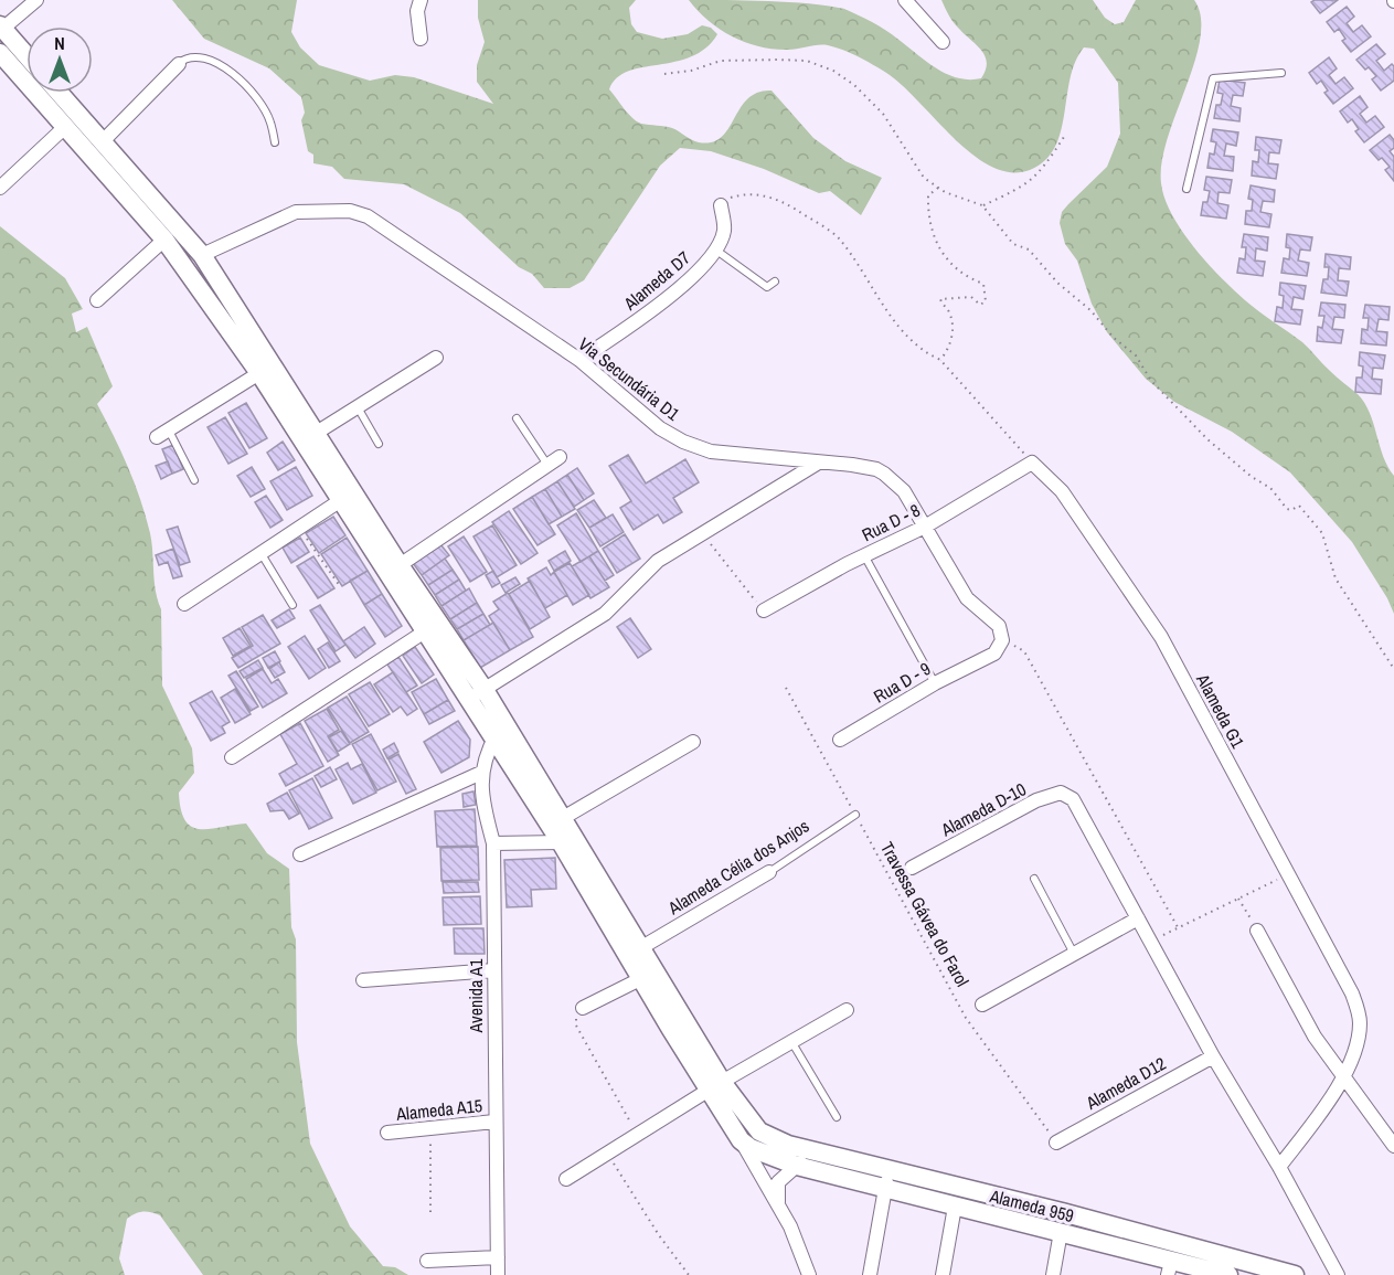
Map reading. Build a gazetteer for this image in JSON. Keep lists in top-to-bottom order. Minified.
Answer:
{"streets":{"street":["Alameda D7","Via Secundária D1","Rua D - 8","Rua D - 9","Alameda G1","Alameda D-10","Alameda Célia dos Anjos","Avenida A1","Alameda D12","Alameda A15","Alameda 959"],"path":["Travessa Gávea do Farol"]},"crossings":[["Alameda D7","Via Secundária D1"],["Via Secundária D1","Rua D - 8"],["Via Secundária D1","Rua D - 9"],["Rua D - 8","Alameda G1"],["Alameda Célia dos Anjos","Travessa Gávea do Farol"],["Travessa Gávea do Farol","Alameda D12"],["Avenida A1","Alameda A15"]],"north":"top"}
